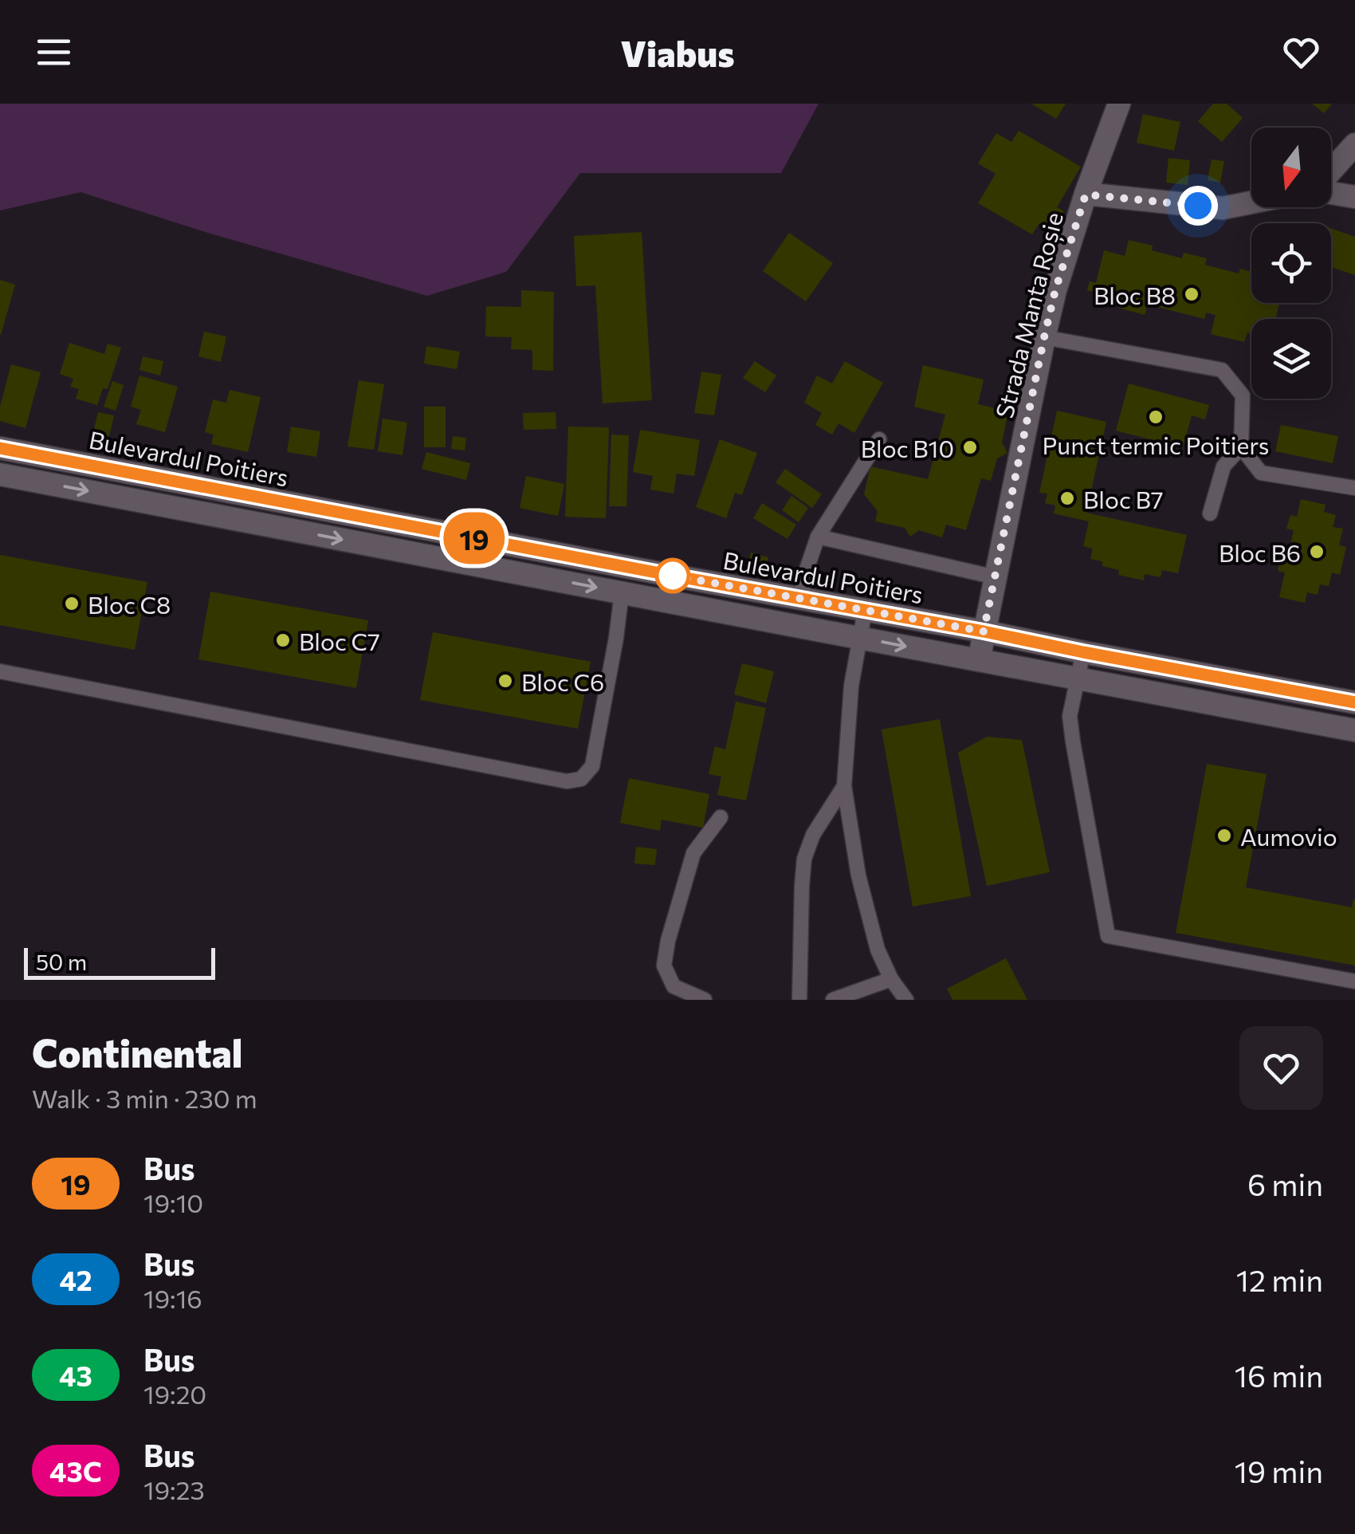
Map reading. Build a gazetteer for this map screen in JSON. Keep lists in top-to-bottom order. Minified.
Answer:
{"streets":{"main road":["Strada Manta Roșie","Bulevardul Poitiers"]},"crossings":[["Strada Manta Roșie","Bulevardul Poitiers"]],"places":["Bloc B8","Punct termic Poitiers","Bloc B10","Bloc B7","Bloc B6","Bloc C8","Bloc C7","Bloc C6","Aumovio"],"lines":["bus line 19"],"scale_bar":"50 m","north":"bottom","page":{"header":"Viabus","on_map":"19","scale":"50 m","heading":["Continental","Walk · 3 min · 230 m"],"list":[{"mark":"19","name":"Bus","note":"19:10","value":"6 min"},{"mark":"42","name":"Bus","note":"19:16","value":"12 min"},{"mark":"43","name":"Bus","note":"19:20","value":"16 min"},{"mark":"43C","name":"Bus","note":"19:23","value":"19 min"}]}}
